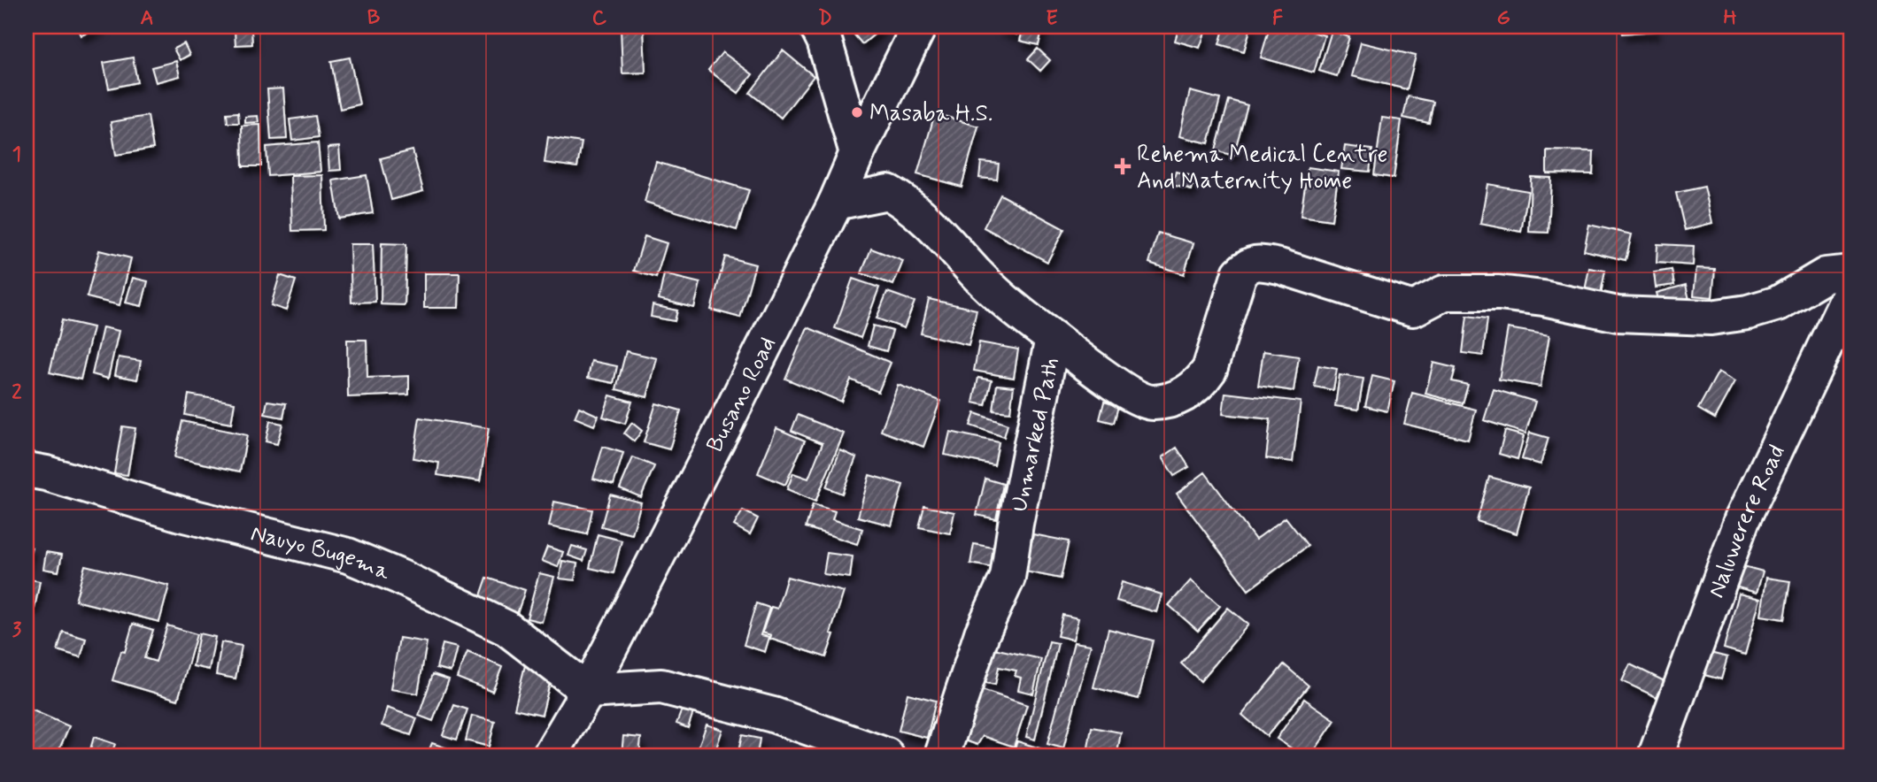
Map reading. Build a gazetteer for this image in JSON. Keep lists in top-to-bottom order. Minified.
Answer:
{"streets":{"street":["Busano Road","Unmarked Path","Naluwerere Road","Nauyo Bugema"]},"crossings":[["Busano Road","Unmarked Path"],["Busano Road","Nauyo Bugema"]],"places":{"other":["Masaba H.S."],"health":["Rehema Medical Centre And Maternity Home"]},"grid":{"columns":["A","B","C","D","E","F","G","H"],"rows":["1","2","3"]}}
